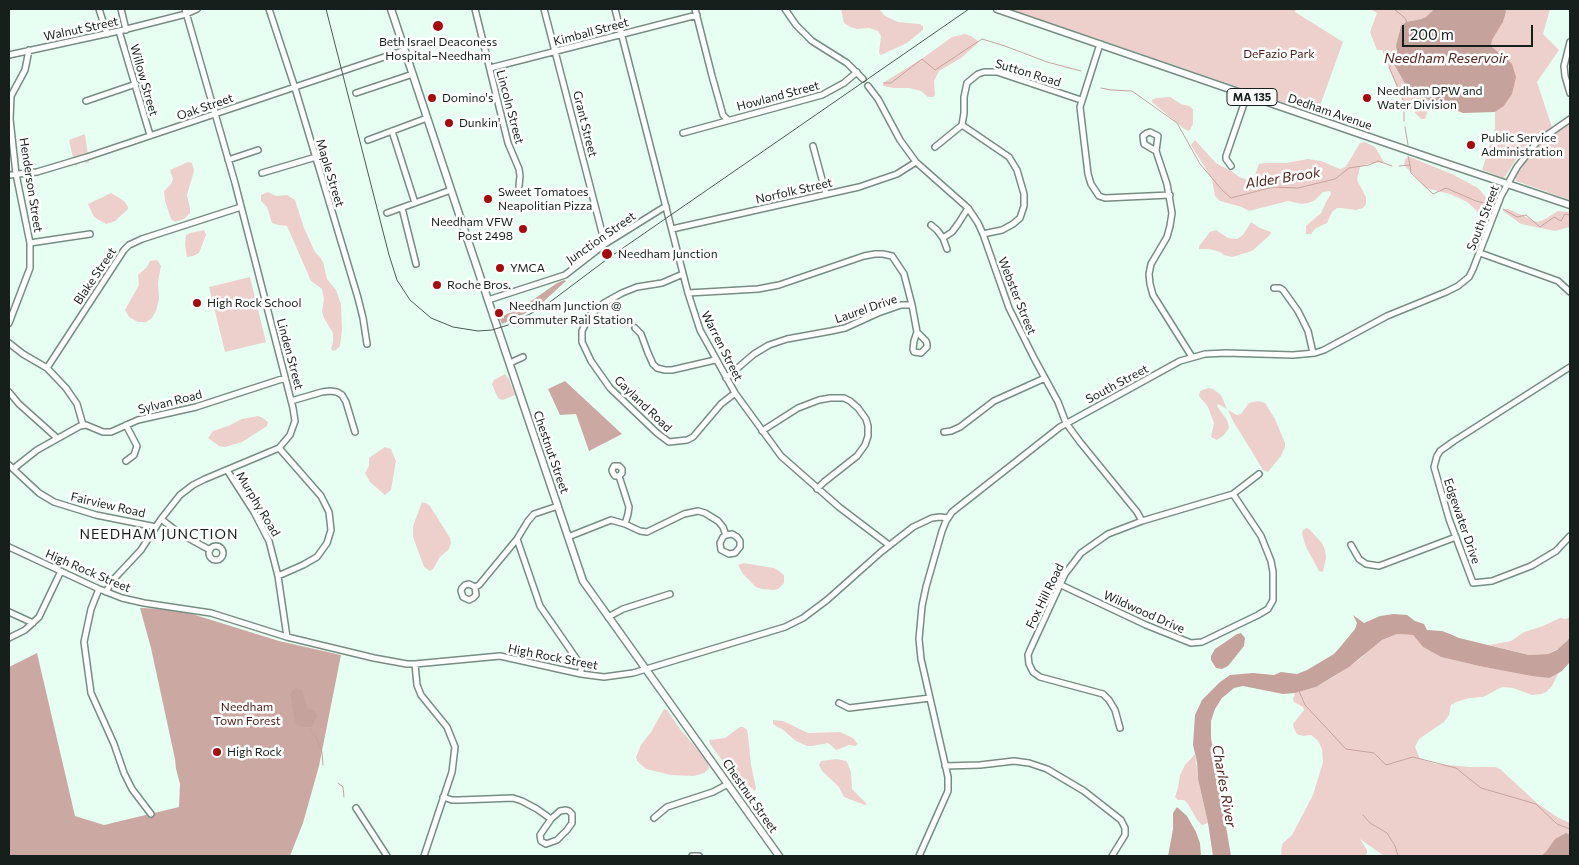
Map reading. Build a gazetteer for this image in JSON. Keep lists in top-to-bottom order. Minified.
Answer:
{"streets":{"main road":["MA 135","Dedham Avenue","Chestnut Street"],"street":["Walnut Street","Kimball Street","Sutton Road","Willow Street","Howland Street","Oak Street","Lincoln Street","Grant Street","Maple Street","Henderson Street","Norfolk Street","South Street","Junction Street","Blake Street","Webster Street","Laurel Drive","Warren Street","Linden Street","Sylvan Road","Gayland Road","Murphy Road","Fairview Road","Edgewater Drive","High Rock Street","Fox Hill Road","Wildwood Drive"]},"crossings":[["Walnut Street","Willow Street"],["Walnut Street","Henderson Street"],["Walnut Street","Linden Street"],["Kimball Street","Lincoln Street"],["Kimball Street","Grant Street"],["Kimball Street","Warren Street"],["Willow Street","Oak Street"],["Oak Street","Maple Street"],["Oak Street","Henderson Street"],["Oak Street","Linden Street"],["Oak Street","Chestnut Street"],["Dedham Avenue","South Street"],["Grant Street","Junction Street"],["Norfolk Street","Webster Street"],["Norfolk Street","Warren Street"],["South Street","Webster Street"],["South Street","High Rock Street"],["Junction Street","Warren Street"],["Junction Street","Chestnut Street"],["Blake Street","Linden Street"],["Webster Street","Fox Hill Road"],["Laurel Drive","Warren Street"],["Warren Street","Gayland Road"],["Warren Street","High Rock Street"],["Linden Street","Sylvan Road"],["Chestnut Street","High Rock Street"],["Murphy Road","High Rock Street"],["Fox Hill Road","Wildwood Drive"]],"districts":["NEEDHAM JUNCTION"],"water":["Needham Reservoir","Alder Brook","Charles River"],"parks":["DeFazio Park","Needham Town Forest"],"places":["Beth Israel Deaconess Hospital–Needham","Domino's","Needham DPW and Water Division","Dunkin'","Public Service Administration","Sweet Tomatoes Neapolitian Pizza","Needham VFW Post 2498","Needham Junction","YMCA","Roche Bros.","High Rock School","Needham Junction @ Commuter Rail Station","High Rock"],"scale_bar":"200 m"}
